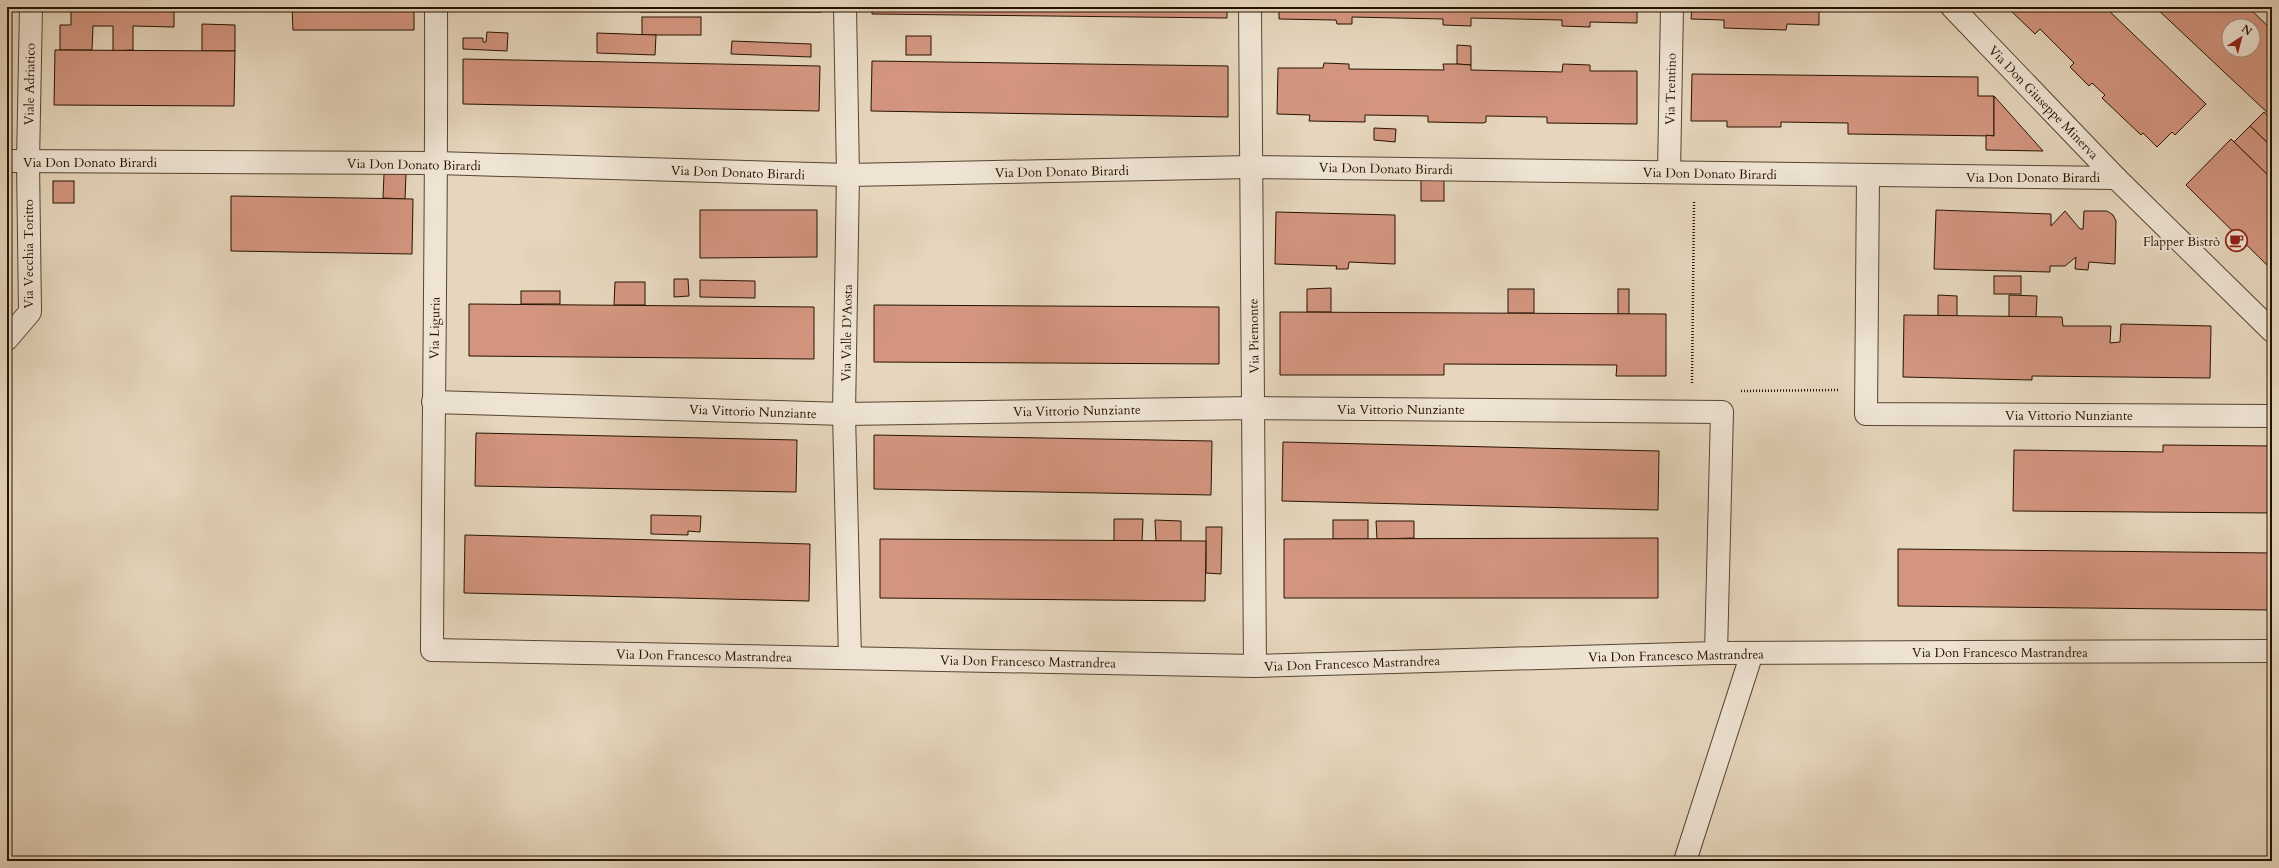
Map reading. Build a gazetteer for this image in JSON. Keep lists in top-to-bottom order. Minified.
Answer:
{"streets":{"street":["Viale Adriatico","Via Trentino","Via Don Giuseppe Minerva","Via Don Donato Birardi","Via Vecchia Toritto","Via Liguria","Via Valle D'Aosta","Via Piemonte","Via Vittorio Nunziante","Via Don Francesco Mastrandrea"]},"crossings":[["Viale Adriatico","Via Don Donato Birardi"],["Viale Adriatico","Via Vecchia Toritto"],["Via Trentino","Via Don Donato Birardi"],["Via Don Giuseppe Minerva","Via Don Donato Birardi"],["Via Don Donato Birardi","Via Vecchia Toritto"],["Via Don Donato Birardi","Via Liguria"],["Via Don Donato Birardi","Via Valle D'Aosta"],["Via Don Donato Birardi","Via Piemonte"],["Via Liguria","Via Vittorio Nunziante"],["Via Liguria","Via Don Francesco Mastrandrea"],["Via Valle D'Aosta","Via Vittorio Nunziante"],["Via Valle D'Aosta","Via Don Francesco Mastrandrea"],["Via Piemonte","Via Vittorio Nunziante"],["Via Piemonte","Via Don Francesco Mastrandrea"],["Via Vittorio Nunziante","Via Don Francesco Mastrandrea"]],"places":{"cafe":["Flapper Bistrò"]},"north":"top right"}
